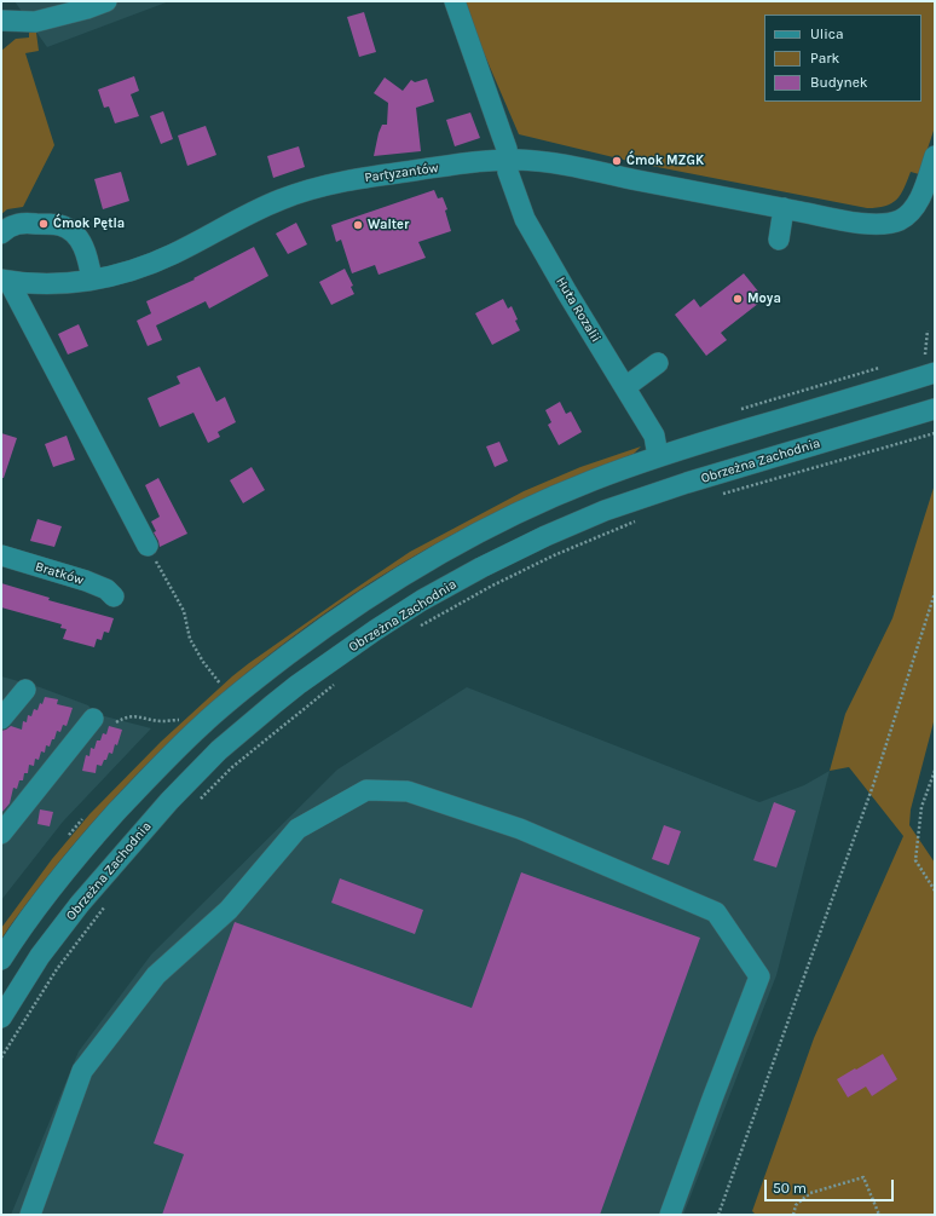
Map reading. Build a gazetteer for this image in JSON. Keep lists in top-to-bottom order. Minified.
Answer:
{"streets":{"street":["Partyzantów","Huta Rozalii","Obrzeżna Zachodnia","Bratków"]},"crossings":[["Partyzantów","Huta Rozalii"]],"places":["Ćmok MZGK","Ćmok Pętla","Walter","Moya"],"legend":["Ulica","Park","Budynek"],"scale_bar":"50 m"}
